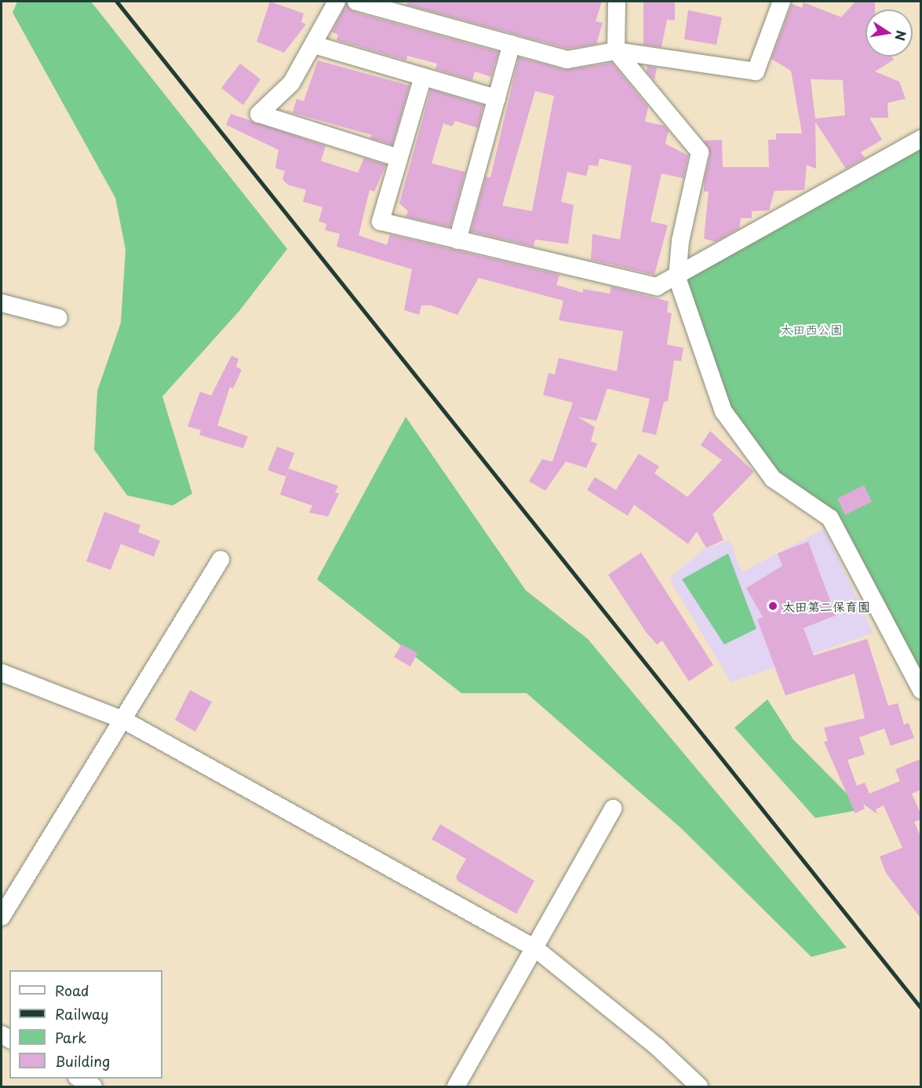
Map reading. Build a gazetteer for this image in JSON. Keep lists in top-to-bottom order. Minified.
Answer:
{"parks":["太田西公園"],"places":["太田第二保育園"],"legend":["Road","Railway","Park","Building"],"north":"right"}
